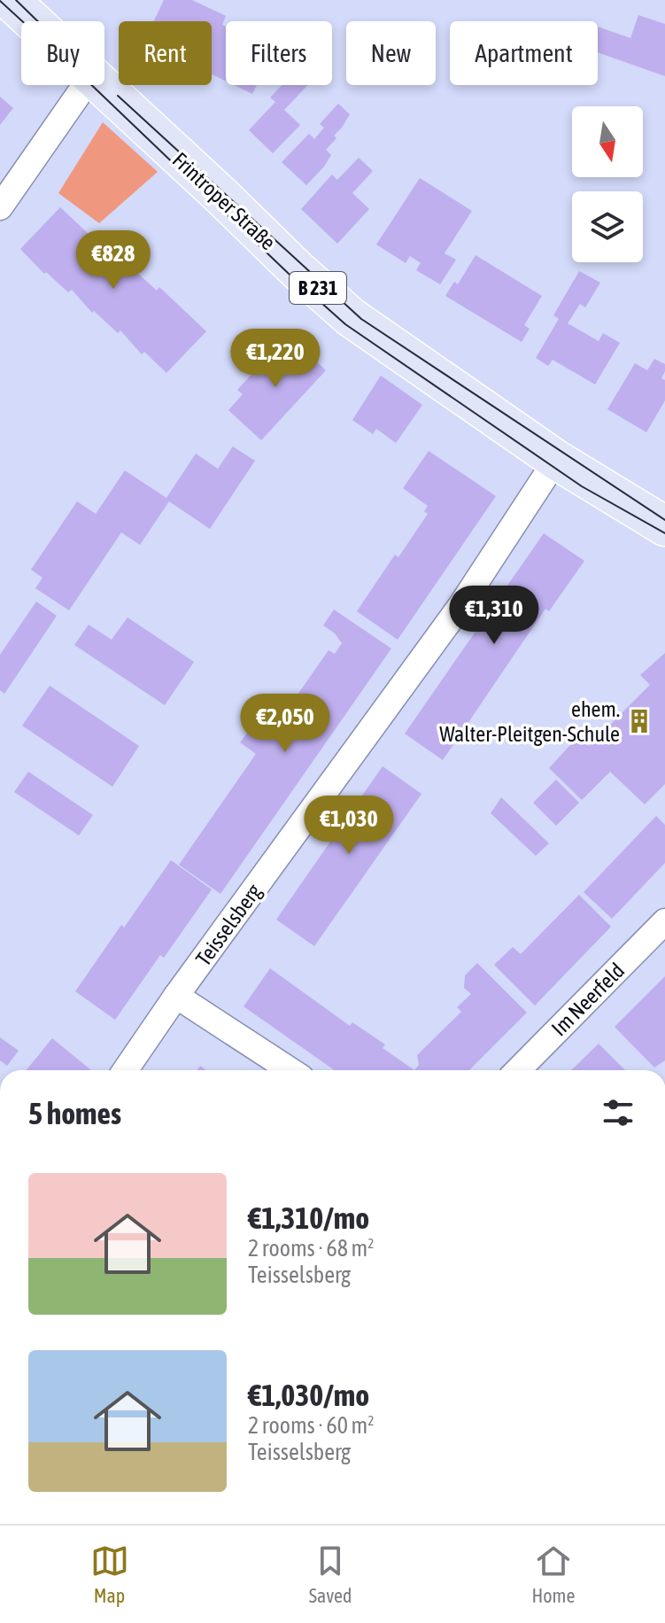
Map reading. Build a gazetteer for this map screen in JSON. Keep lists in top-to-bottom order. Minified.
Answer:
{"streets":{"main road":["Frintroper Straße","B 231"],"street":["Teisselsberg","Im Neerfeld"]},"crossings":[["Frintroper Straße","Teisselsberg"]],"places":{"building":["ehem. Walter-Pleitgen-Schule"]},"north":"bottom","page":{"chip":["Buy","Rent","Filters","New","Apartment"],"price":["€828","€1,220","€1,310","€2,050","€1,030"],"heading":"5 homes","list":[{"name":"€1,310/mo","note":"2 rooms · 68 m² · Teisselsberg"},{"name":"€1,030/mo","note":"2 rooms · 60 m² · Teisselsberg"}],"tabs":["Map","Saved","Home"]}}
